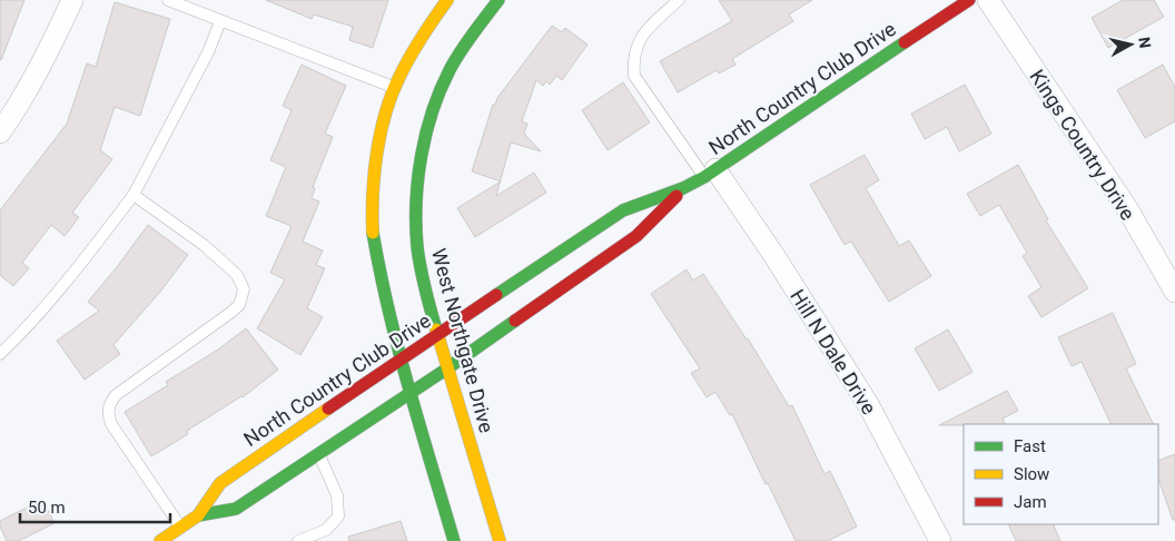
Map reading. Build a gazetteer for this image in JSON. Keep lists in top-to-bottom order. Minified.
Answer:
{"streets":{"street":["North Country Club Drive","Kings Country Drive","West Northgate Drive","Hill N Dale Drive"]},"crossings":[["North Country Club Drive","West Northgate Drive"],["North Country Club Drive","Hill N Dale Drive"]],"legend":["Fast","Slow","Jam"],"scale_bar":"50 m","north":"right"}
